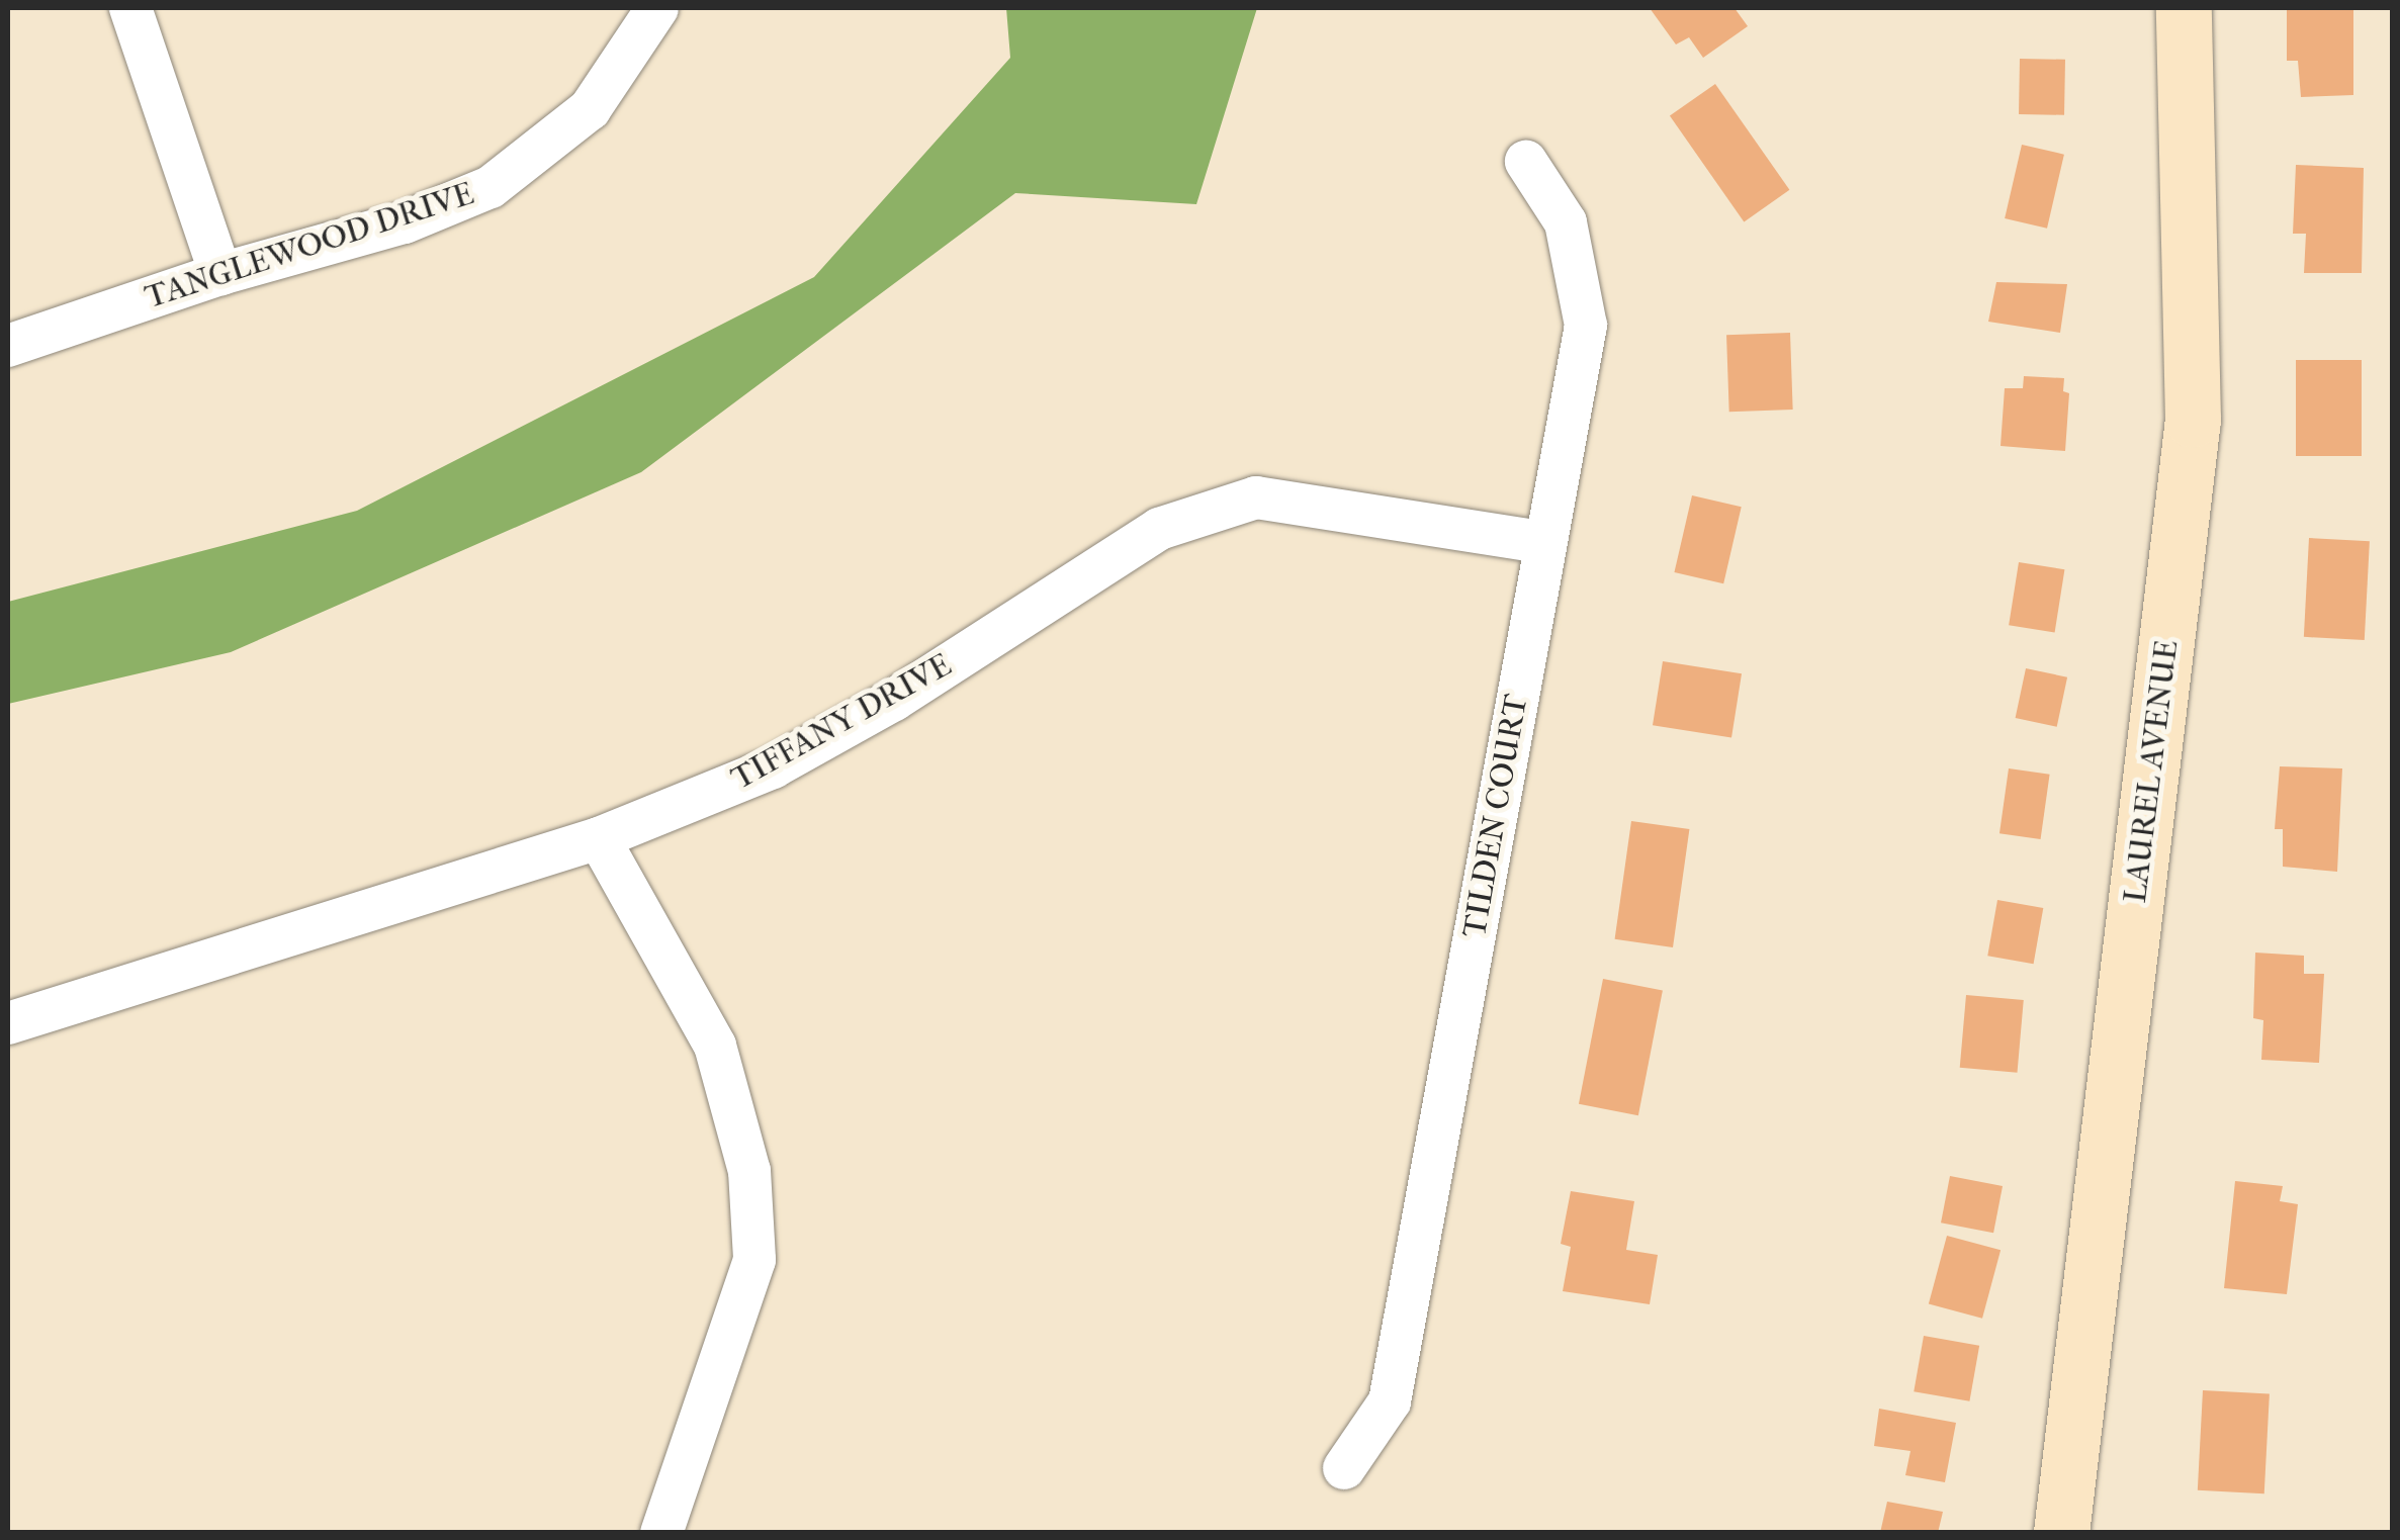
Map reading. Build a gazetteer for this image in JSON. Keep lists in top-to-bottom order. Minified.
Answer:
{"streets":{"street":["TANGLEWOOD DRIVE","TIFFANY DRIVE","LAUREL AVENUE","TILDEN COURT"]},"crossings":[["TIFFANY DRIVE","TILDEN COURT"]]}
